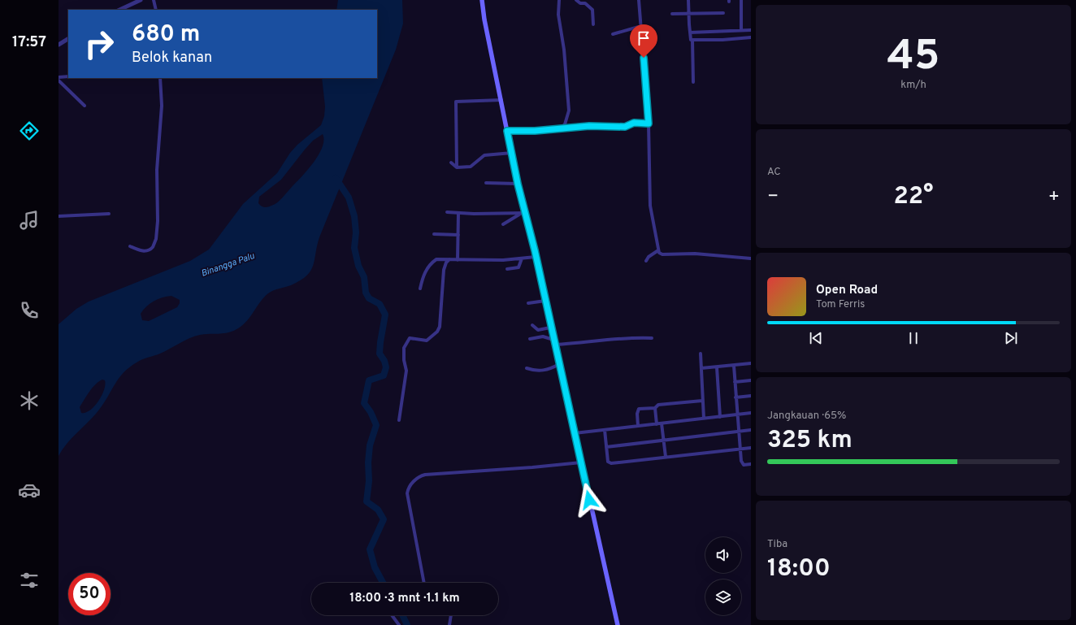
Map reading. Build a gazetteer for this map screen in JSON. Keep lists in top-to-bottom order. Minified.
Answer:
{"water":["Binangga Palu"],"page":{"tabs":"17:57","tile":[["45","km/h"],"AC",["Jangkauan · 65%","325 km"],["Tiba","18:00"]],"turn":["680 m","Belok kanan"],"heat":["−","22°","+"],"song":["Open Road","Tom Ferris"],"limit":"50","trip":"18:00 · 3 mnt · 1.1 km"}}
